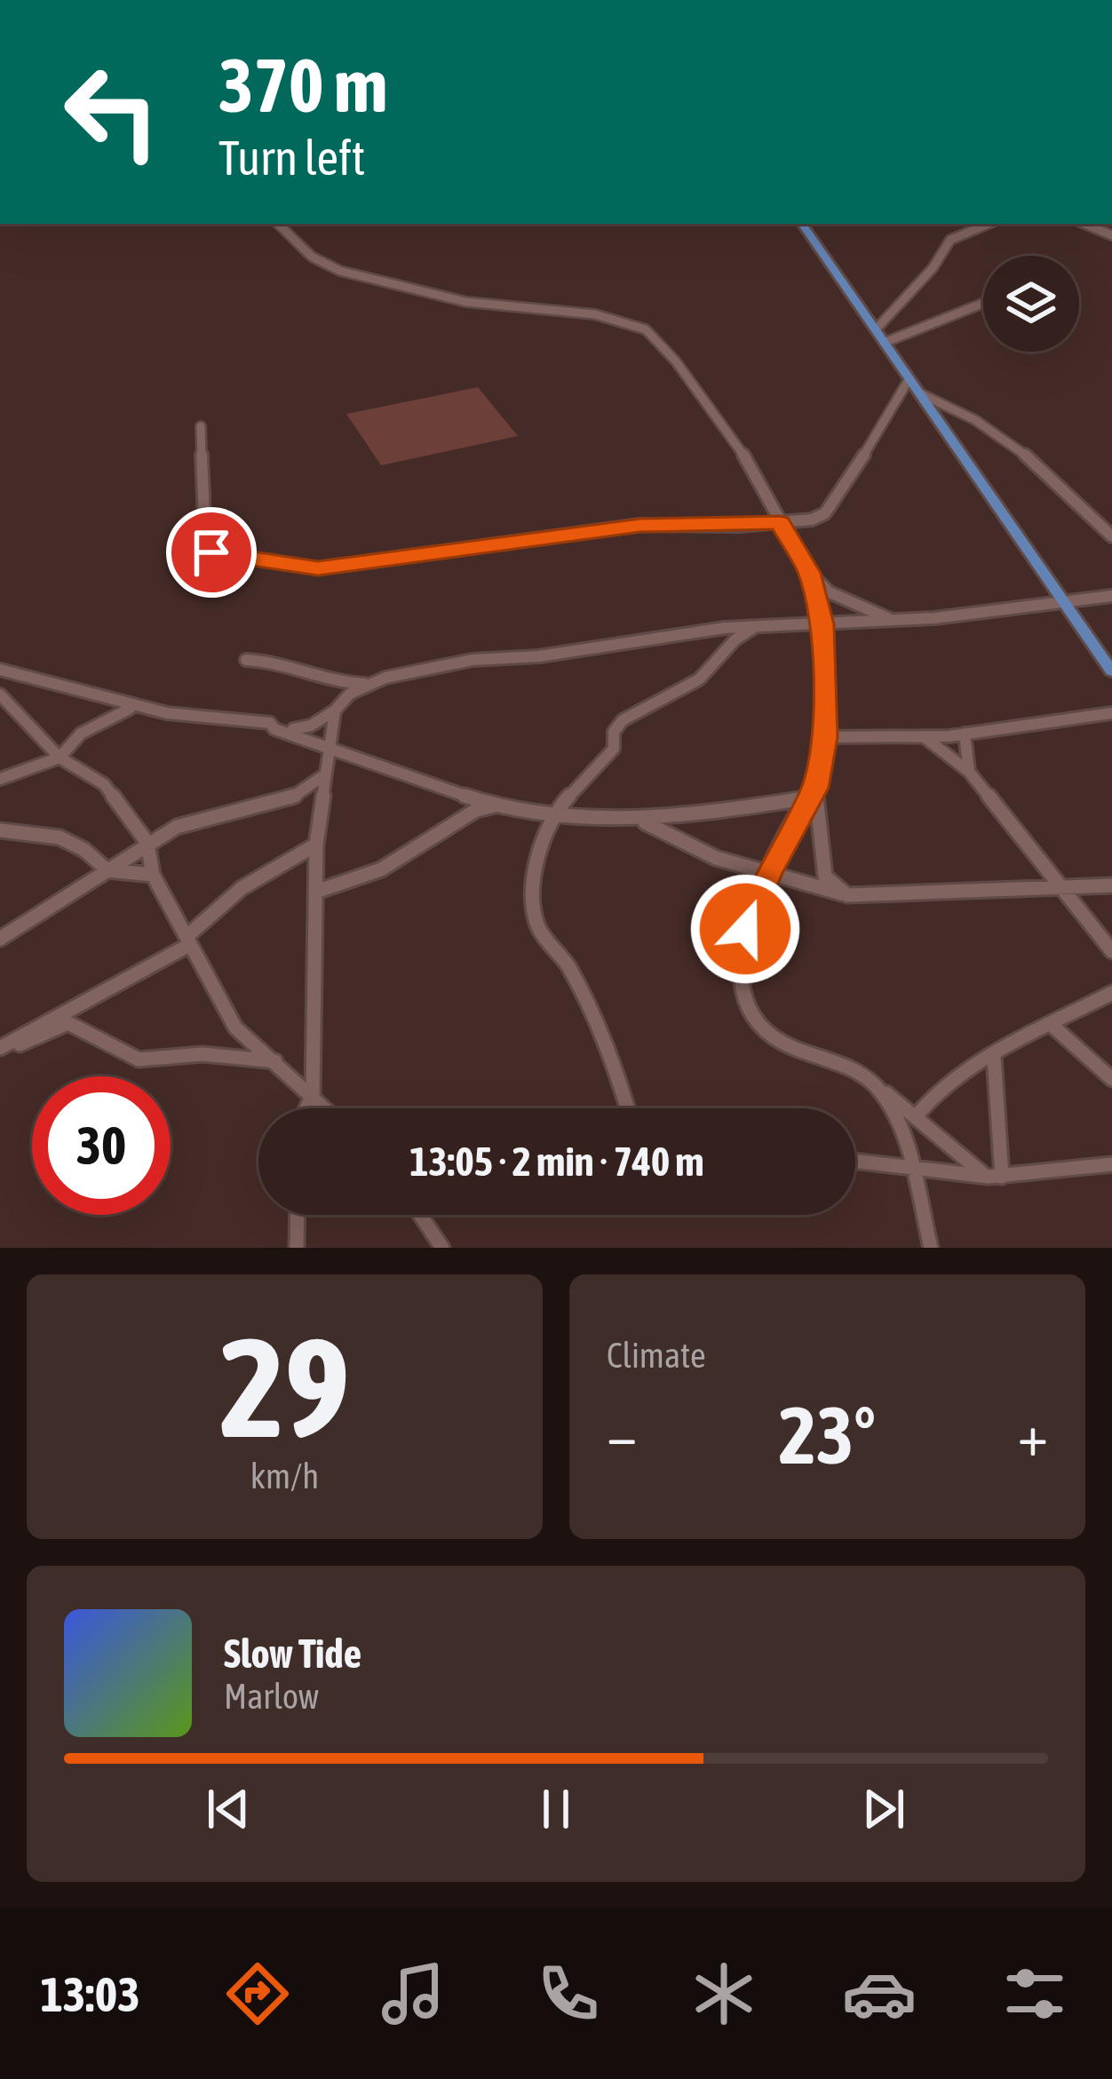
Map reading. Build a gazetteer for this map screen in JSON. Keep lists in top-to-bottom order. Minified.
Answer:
{"page":{"turn":["370 m","Turn left"],"limit":"30","trip":"13:05 · 2 min · 740 m","tile":[["29","km/h"],"Climate"],"heat":["−","23°","+"],"song":["Slow Tide","Marlow"],"tabs":"13:03"}}
